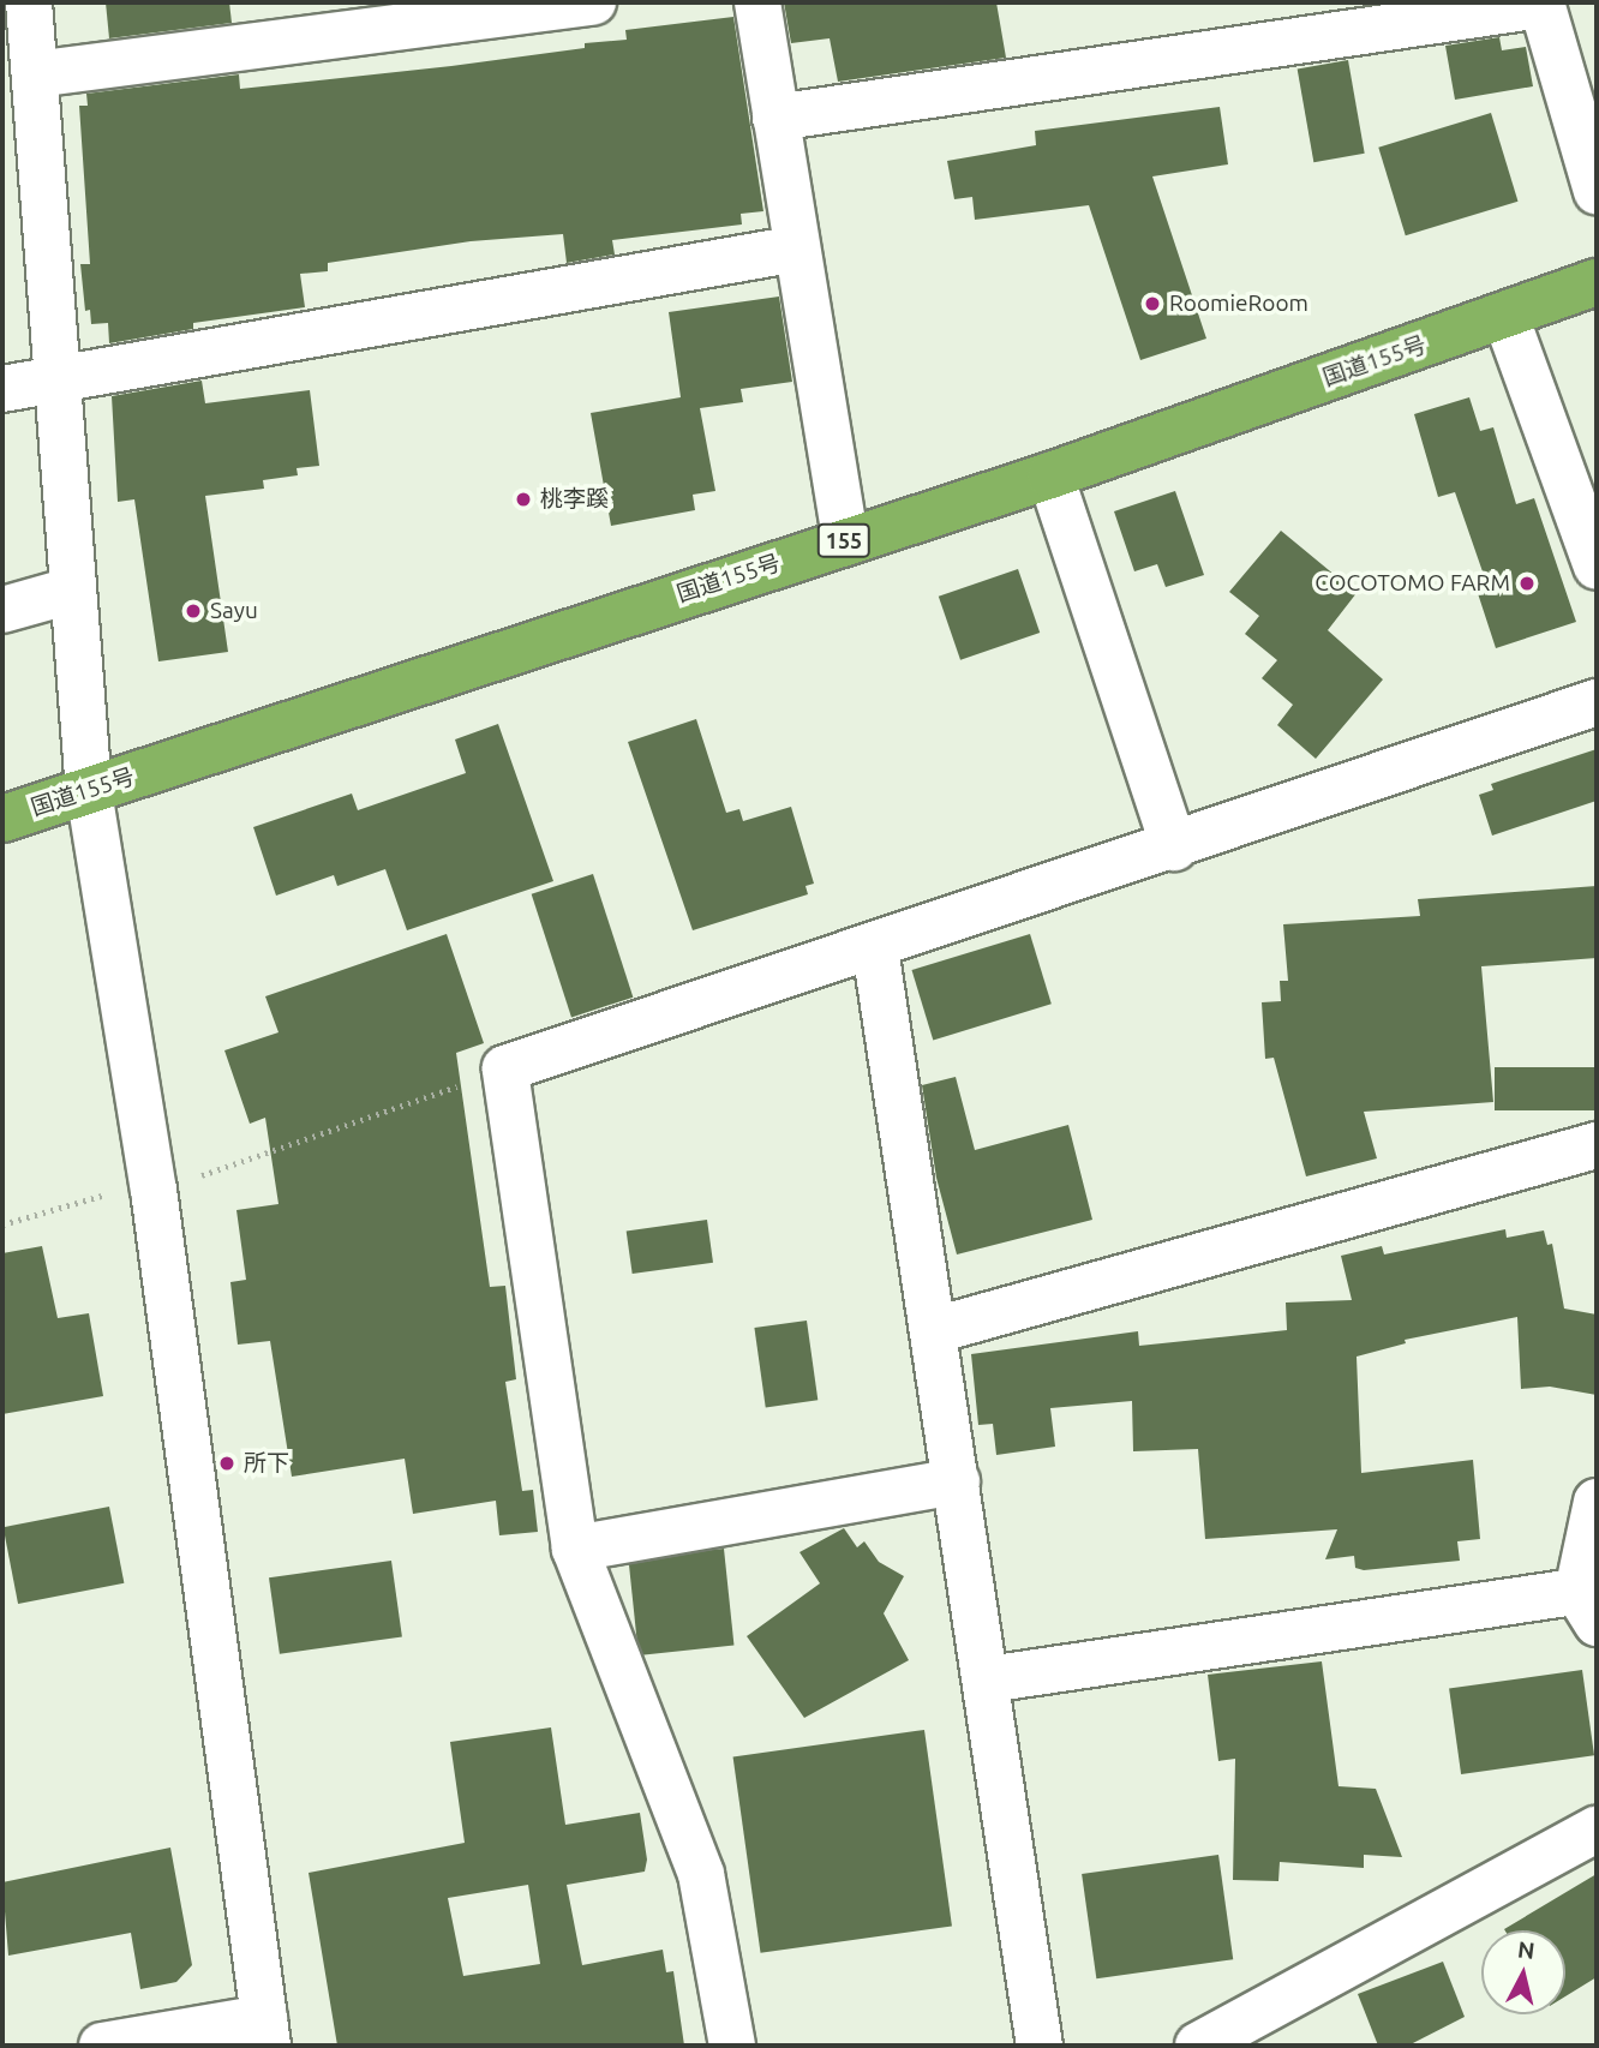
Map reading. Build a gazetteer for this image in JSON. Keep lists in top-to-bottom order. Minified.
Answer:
{"streets":{"highway":["国道155号","155"]},"places":["RoomieRoom","桃李蹊","COCOTOMO FARM","Sayu","所下"],"north":"top"}
